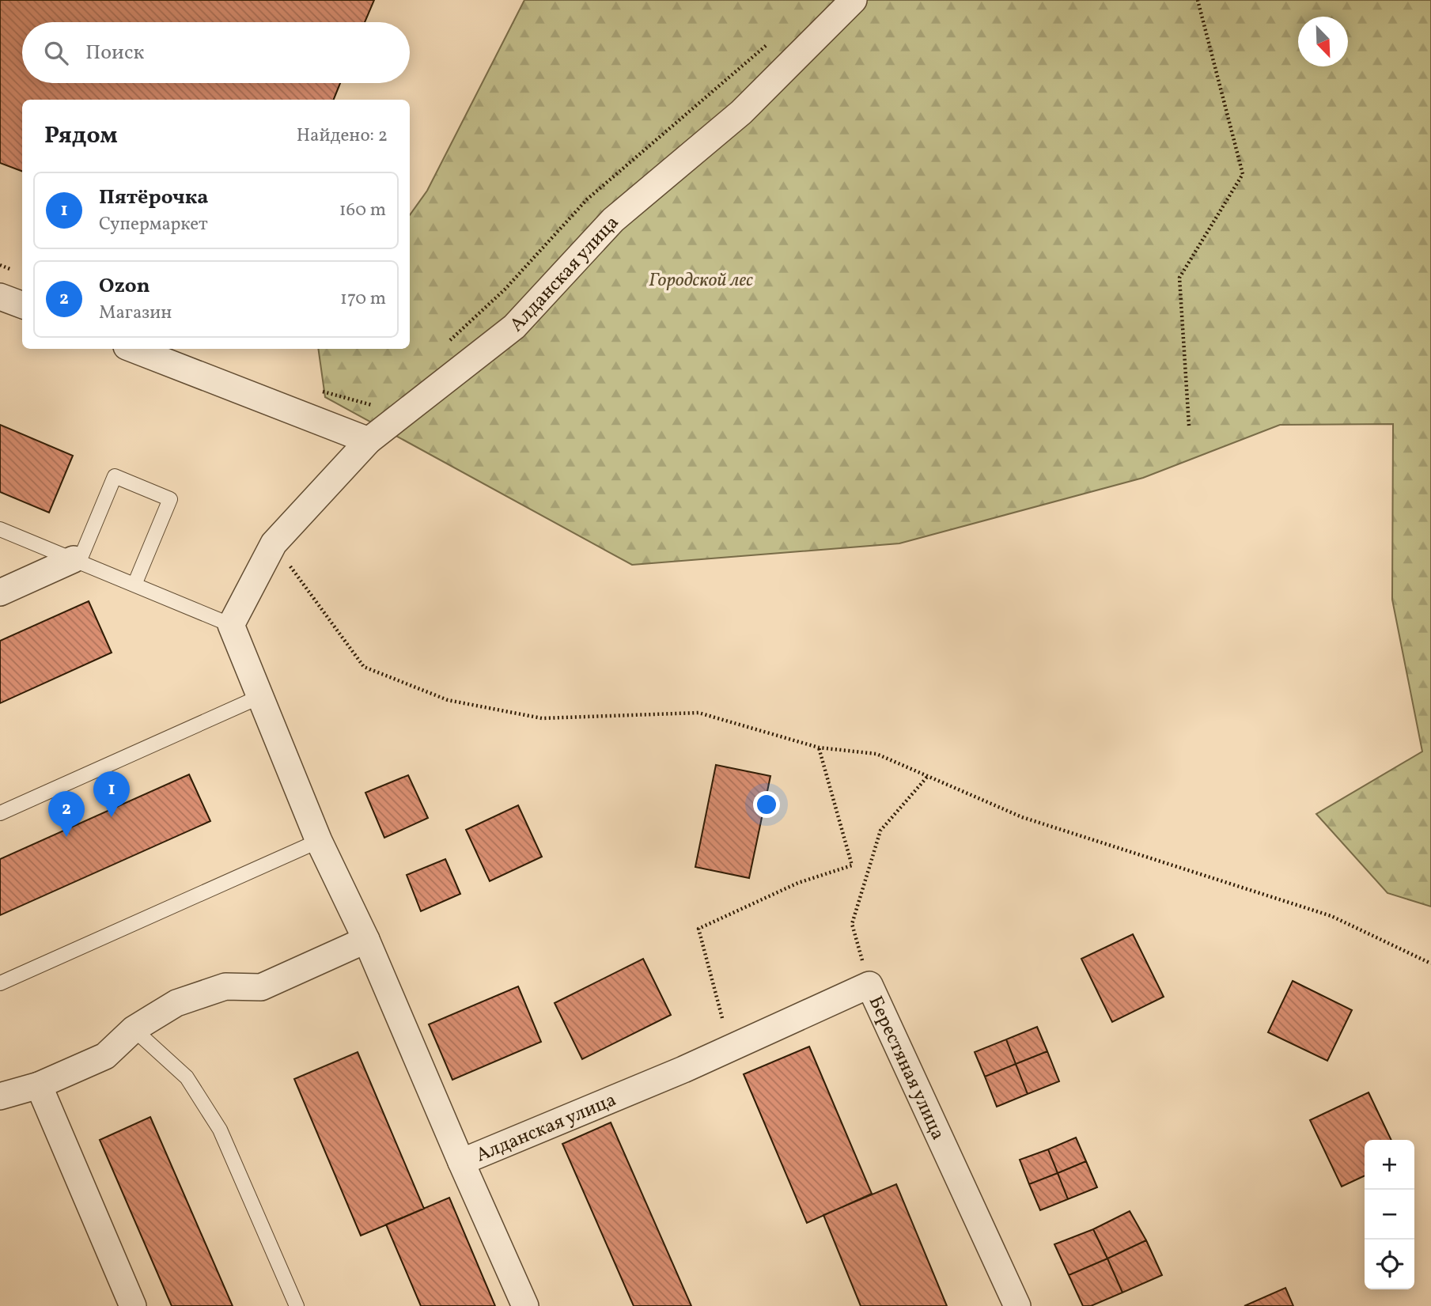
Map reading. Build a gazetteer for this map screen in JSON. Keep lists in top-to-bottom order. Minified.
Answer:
{"streets":{"street":["Алданская улица","Берестяная улица"]},"crossings":[["Алданская улица","Берестяная улица"]],"parks":["Городской лес"],"north":"bottom right","page":{"search":"Поиск","heading":["Рядом","Найдено: 2"],"list":[{"mark":"1","name":"Пятёрочка","note":"Супермаркет","value":"160 m"},{"mark":"2","name":"Ozon","note":"Магазин","value":"170 m"}],"pins":["1","2"],"map_buttons":["+","−"]}}
